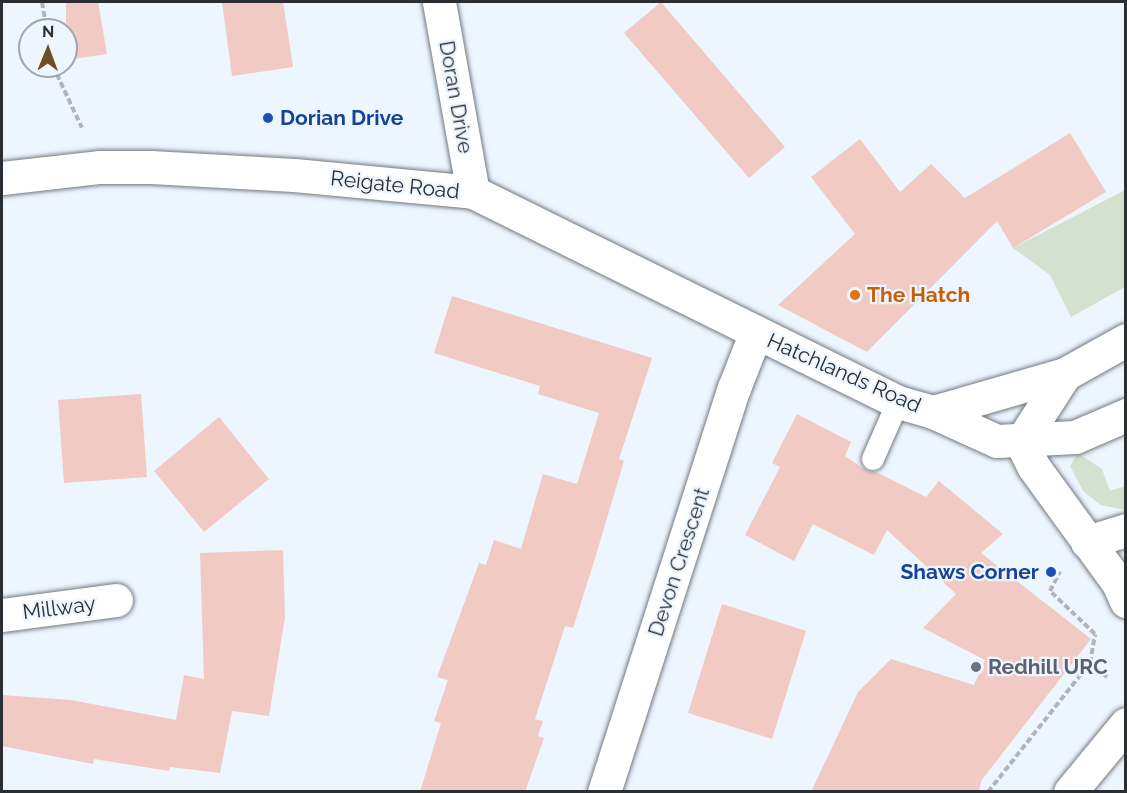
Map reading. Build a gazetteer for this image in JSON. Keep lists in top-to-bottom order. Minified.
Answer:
{"streets":{"main road":["Doran Drive","Reigate Road","Hatchlands Road","Devon Crescent","Millway"]},"crossings":[["Doran Drive","Reigate Road"],["Reigate Road","Hatchlands Road"],["Reigate Road","Devon Crescent"],["Hatchlands Road","Devon Crescent"]],"places":["Dorian Drive","The Hatch","Shaws Corner","Redhill URC"],"north":"top"}
